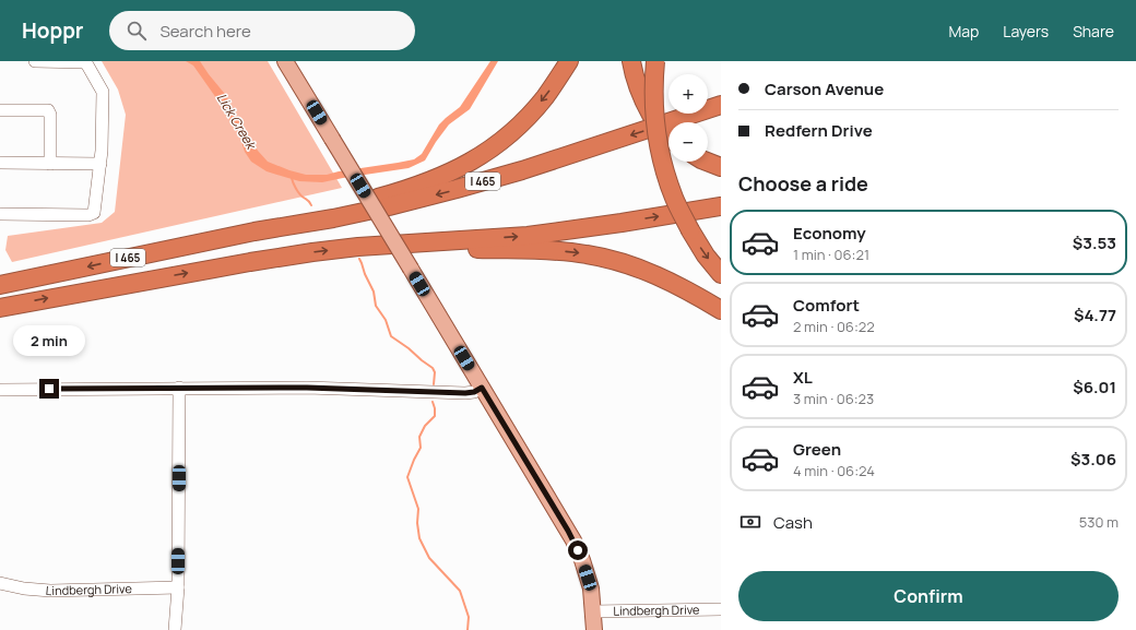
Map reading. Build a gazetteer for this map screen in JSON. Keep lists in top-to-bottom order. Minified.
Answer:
{"streets":{"highway":["I 465"],"street":["Lindbergh Drive"]},"water":["Lick Creek"],"page":{"header":"Hoppr","search":"Search here","nav":["Map","Layers","Share"],"banner":["Carson Avenue","Redfern Drive"],"map_buttons":["+","−"],"heading":"Choose a ride","list":[{"name":"Economy","note":"1 min · 06:21","value":"$3.53"},{"name":"Comfort","note":"2 min · 06:22","value":"$4.77"},{"name":"XL","note":"3 min · 06:23","value":"$6.01"},{"name":"Green","note":"4 min · 06:24","value":"$3.06"}],"bubble":"2 min","pay":["Cash","530 m"],"buttons":"Confirm"}}
